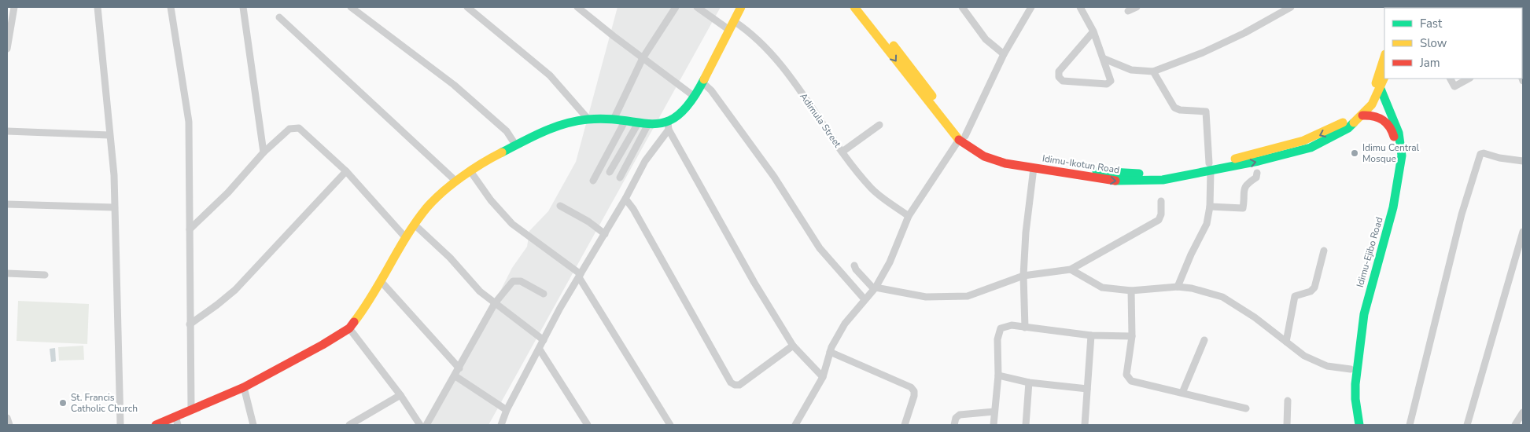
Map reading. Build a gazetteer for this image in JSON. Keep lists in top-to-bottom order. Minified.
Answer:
{"streets":{"main road":["Idimu-Ikotun Road","Idimu-Ejibo Road"],"street":["Adimula Street"]},"crossings":[["Idimu-Ikotun Road","Idimu-Ejibo Road"]],"places":["Idimu Central Mosque","St. Francis Catholic Church"],"legend":["Fast","Slow","Jam"]}
